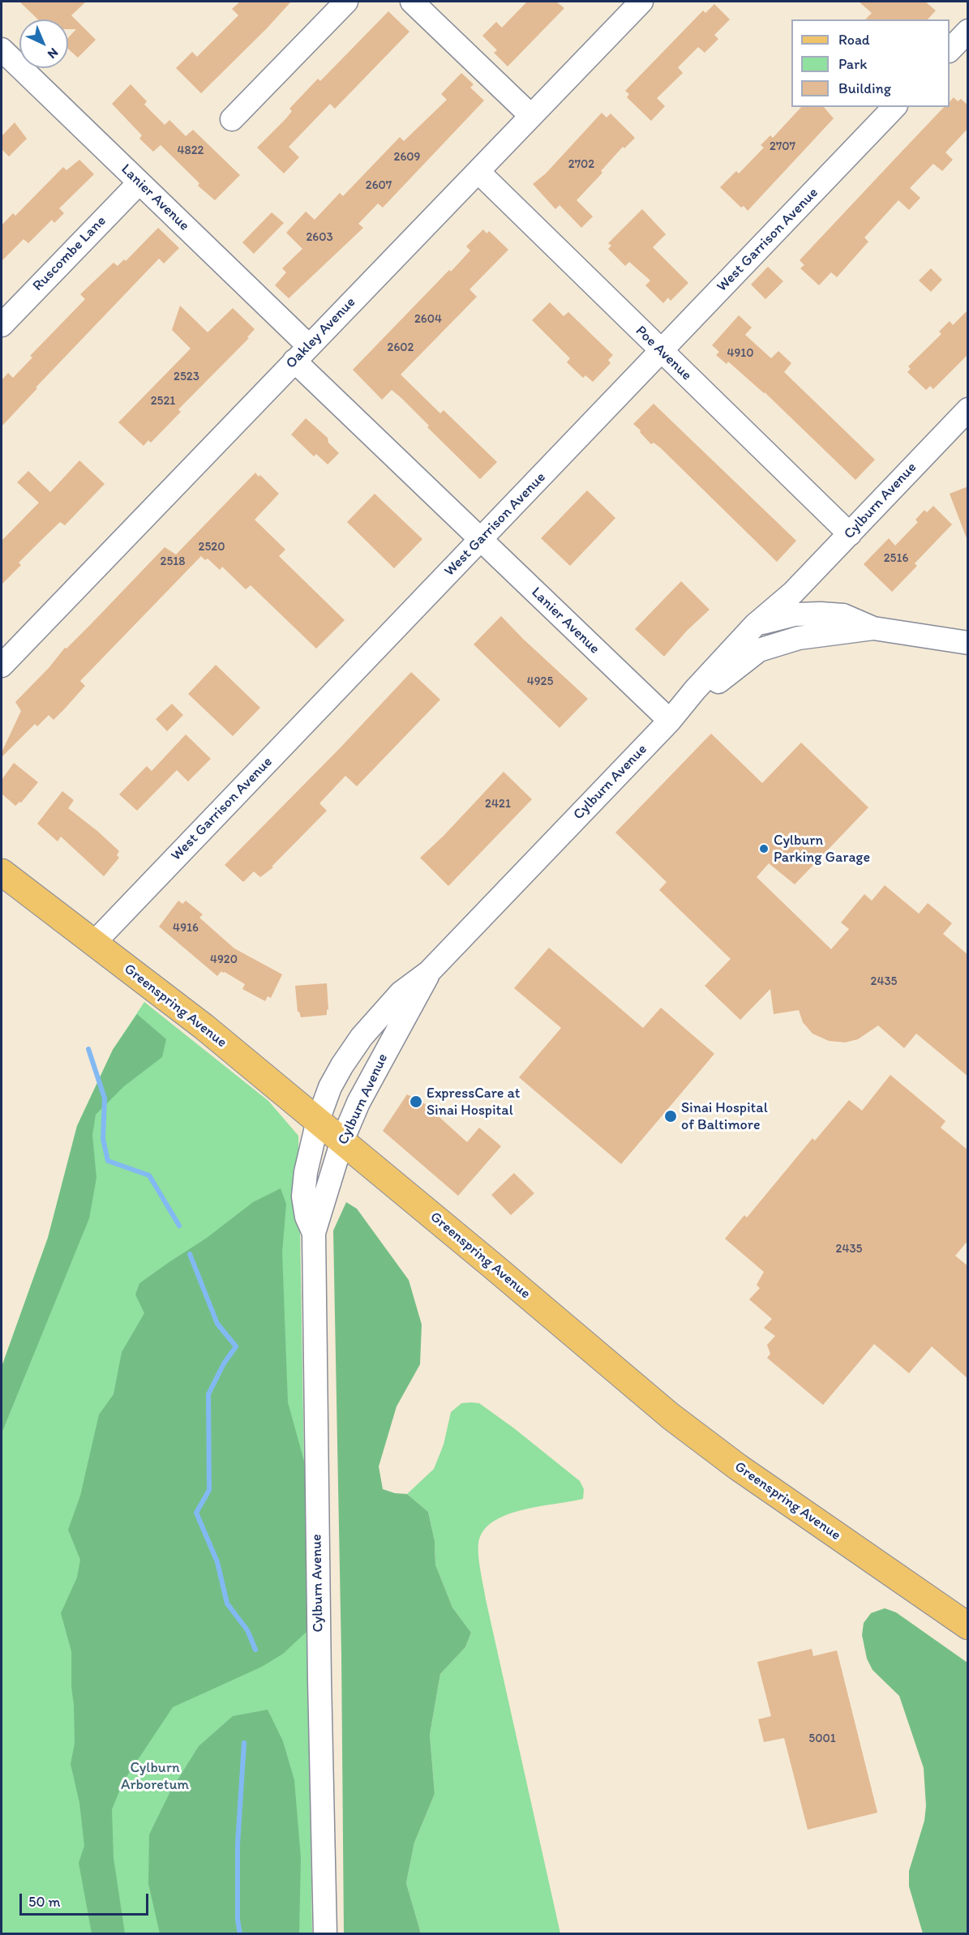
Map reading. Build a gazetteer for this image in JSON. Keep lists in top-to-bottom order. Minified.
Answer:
{"streets":{"main road":["Greenspring Avenue"],"street":["Lanier Avenue","West Garrison Avenue","Ruscombe Lane","Oakley Avenue","Poe Avenue","Cylburn Avenue"]},"crossings":[["Lanier Avenue","West Garrison Avenue"],["Lanier Avenue","Ruscombe Lane"],["Lanier Avenue","Oakley Avenue"],["Lanier Avenue","Cylburn Avenue"],["West Garrison Avenue","Poe Avenue"],["West Garrison Avenue","Greenspring Avenue"],["Oakley Avenue","Poe Avenue"],["Poe Avenue","Cylburn Avenue"],["Cylburn Avenue","Greenspring Avenue"]],"parks":["Cylburn Arboretum"],"places":["Cylburn Parking Garage","ExpressCare at Sinai Hospital","Sinai Hospital of Baltimore"],"house_numbers":["2707","4822","2609","2702","2607","2603","2604","2602","4910","2523","2521","2520","2516","2518","4925","2421","4916","4920","2435","2435","5001"],"legend":["Road","Park","Building"],"scale_bar":"50 m","north":"bottom right"}
